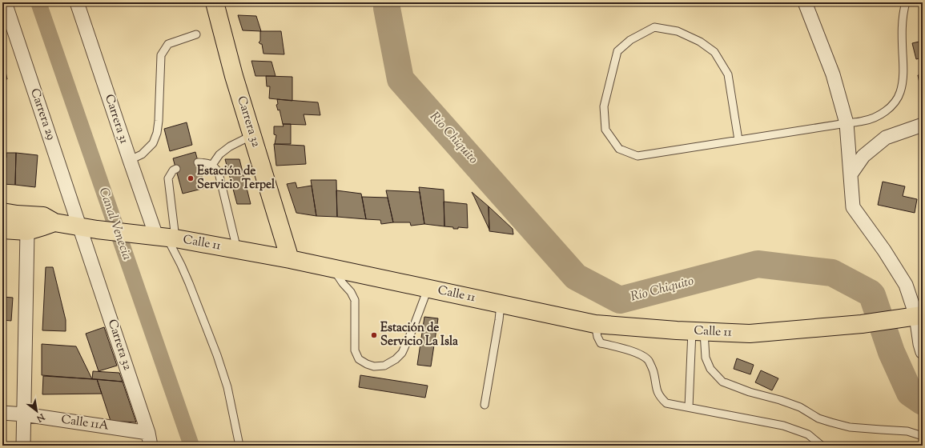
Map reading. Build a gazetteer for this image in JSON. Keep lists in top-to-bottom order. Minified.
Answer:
{"streets":{"main road":["Carrera 32","Calle 11"],"street":["Carrera 29","Carrera 31","Calle 11A"]},"crossings":[["Carrera 29","Carrera 32"],["Carrera 29","Calle 11"],["Carrera 31","Calle 11"],["Carrera 32","Calle 11"],["Carrera 32","Calle 11A"]],"water":["Río Chiquito","Canal Venecia"],"places":["Estación de Servicio Terpel","Estación de Servicio La Isla"],"north":"bottom right"}
